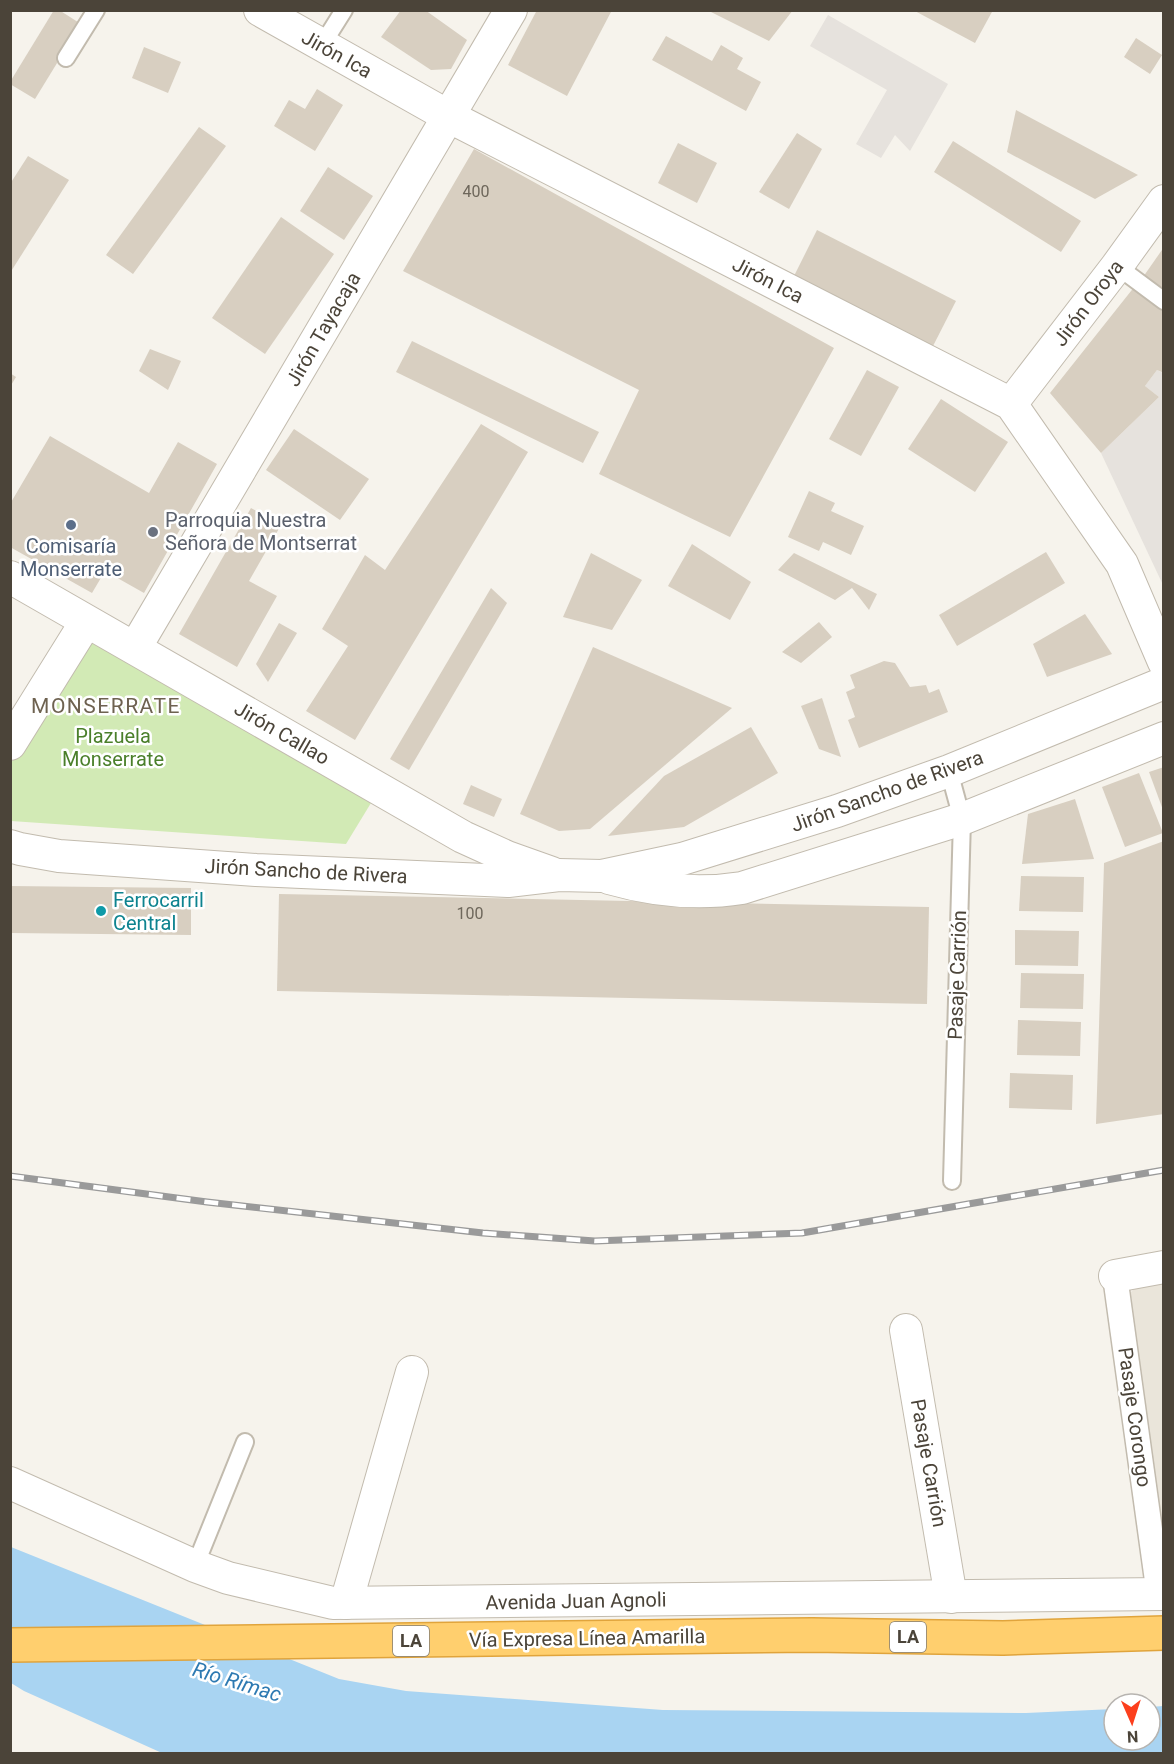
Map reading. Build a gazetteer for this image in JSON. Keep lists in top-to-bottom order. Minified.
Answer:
{"streets":{"highway":["LA","Vía Expresa Línea Amarilla"],"street":["Jirón Ica","Jirón Oroya","Jirón Tayacaja","Jirón Callao","Jirón Sancho de Rivera","Pasaje Carrión","Pasaje Corongo","Avenida Juan Agnoli"]},"crossings":[["Jirón Ica","Jirón Oroya"],["Jirón Ica","Jirón Tayacaja"],["Jirón Tayacaja","Jirón Callao"],["Jirón Callao","Jirón Sancho de Rivera"],["Jirón Sancho de Rivera","Pasaje Carrión"],["Pasaje Carrión","Avenida Juan Agnoli"],["Pasaje Corongo","Avenida Juan Agnoli"]],"districts":["MONSERRATE"],"water":["Río Rímac"],"parks":["Plazuela Monserrate"],"places":["Comisaría Monserrate","Parroquia Nuestra Señora de Montserrat","Ferrocarril Central"],"house_numbers":["400","100"],"north":"bottom"}
